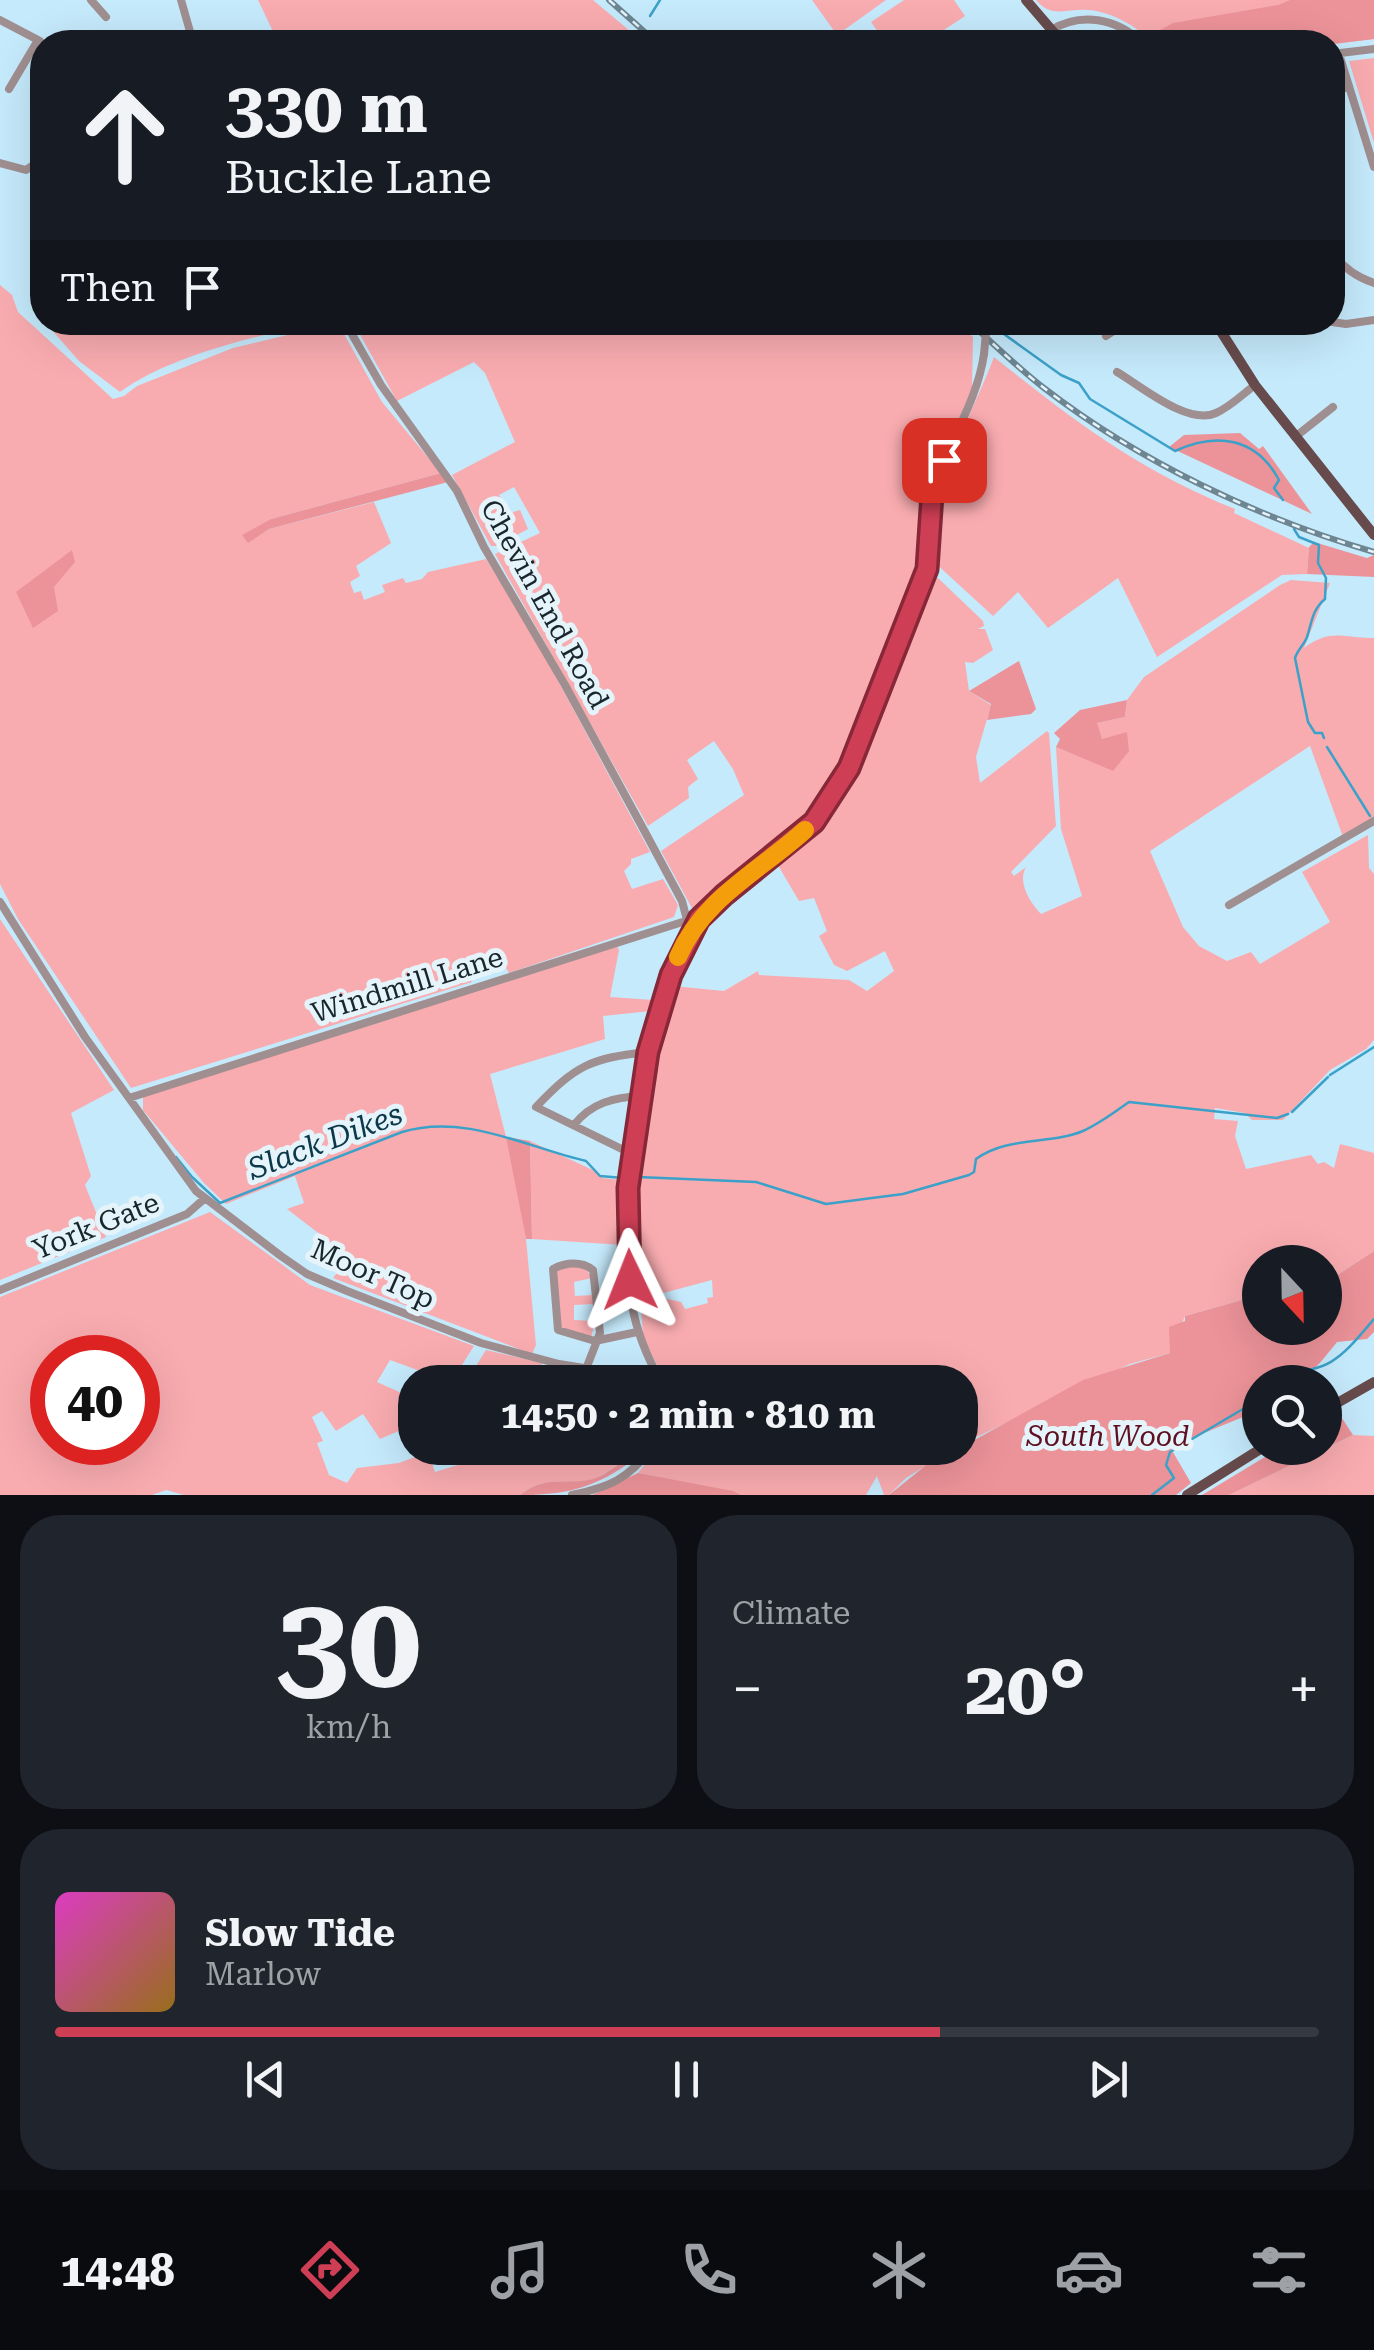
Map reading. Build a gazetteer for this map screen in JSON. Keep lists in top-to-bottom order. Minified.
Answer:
{"streets":{"street":["Chevin End Road","Windmill Lane","York Gate","Moor Top"]},"crossings":[["Chevin End Road","Windmill Lane"],["Windmill Lane","Moor Top"],["York Gate","Moor Top"]],"water":["Slack Dikes"],"parks":["South Wood"],"north":"bottom","page":{"turn":["330 m","Buckle Lane"],"then":"Then","limit":"40","trip":"14:50 · 2 min · 810 m","tile":[["30","km/h"],"Climate"],"heat":["−","20°","+"],"song":["Slow Tide","Marlow"],"tabs":"14:48"}}
